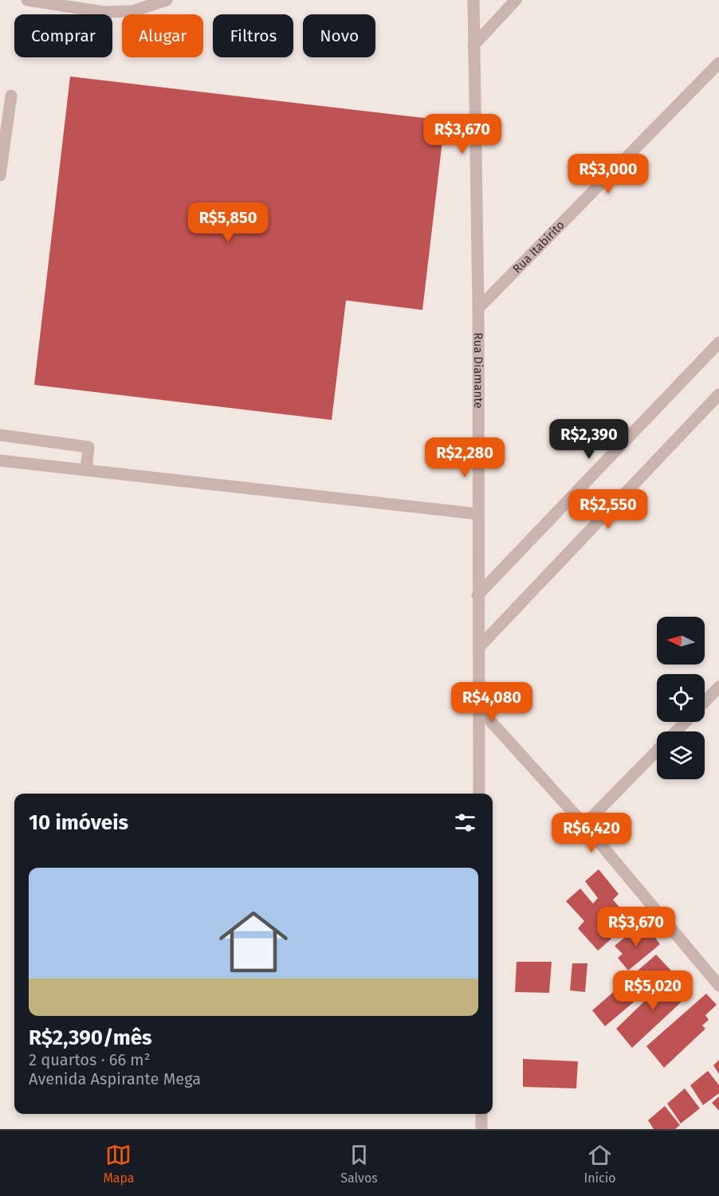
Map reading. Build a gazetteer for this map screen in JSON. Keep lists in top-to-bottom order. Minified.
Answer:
{"streets":{"street":["Rua Itabirito","Rua Diamante"]},"crossings":[["Rua Itabirito","Rua Diamante"]],"north":"left","page":{"chip":["Comprar","Alugar","Filtros","Novo"],"price":["R$3,670","R$3,000","R$5,850","R$2,390","R$2,280","R$2,550","R$4,080","R$6,420","R$3,670","R$5,020"],"heading":"10 imóveis","list":[{"name":"R$2,390/mês","note":"2 quartos · 66 m² · Avenida Aspirante Mega"}],"tabs":["Mapa","Salvos","Início"]}}
